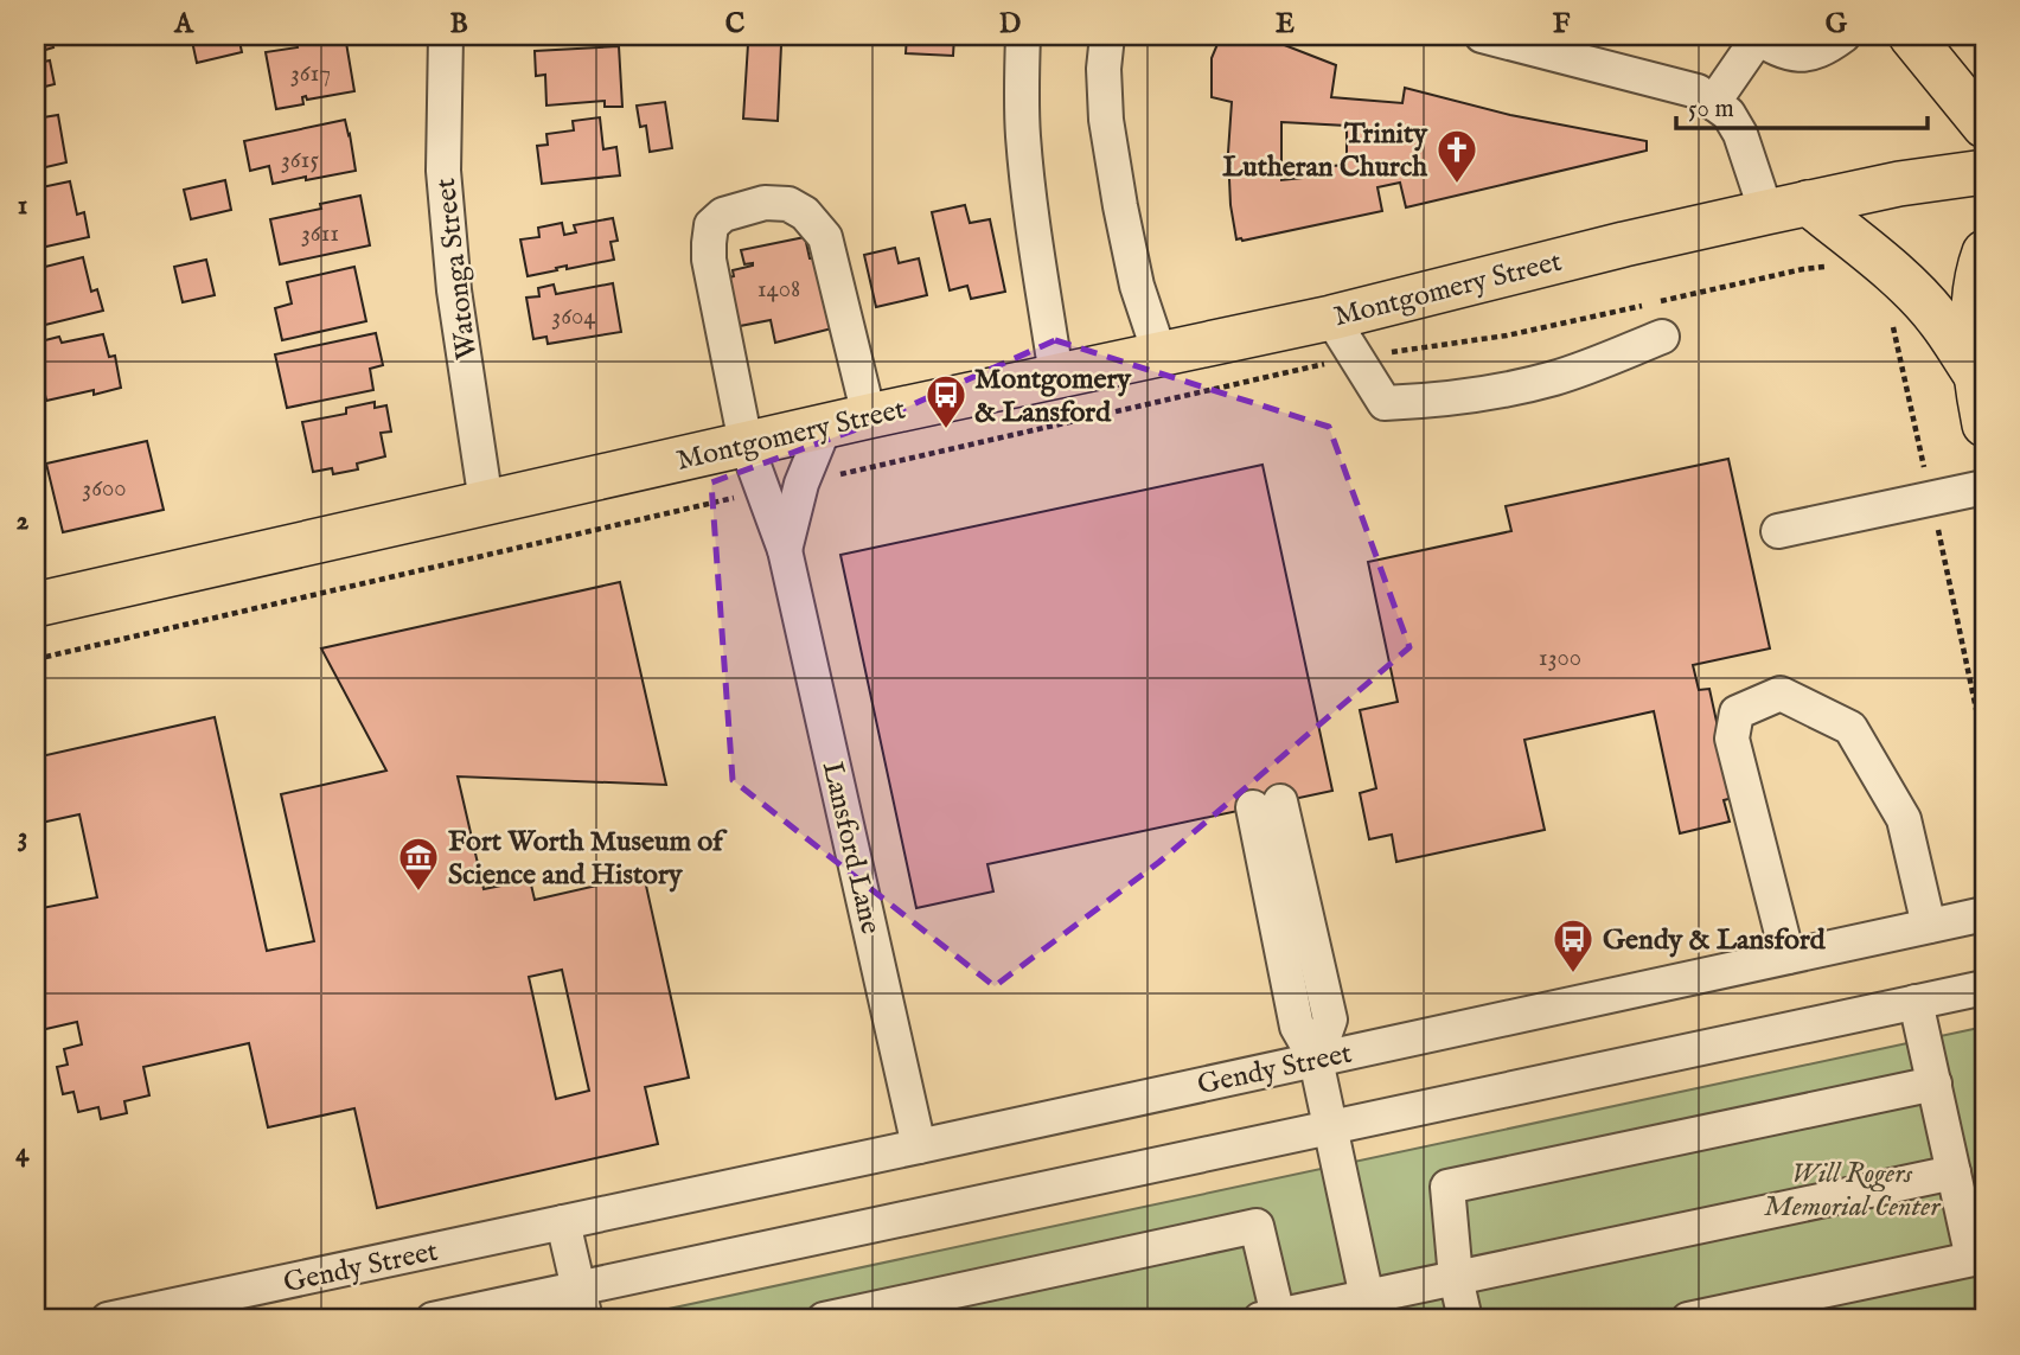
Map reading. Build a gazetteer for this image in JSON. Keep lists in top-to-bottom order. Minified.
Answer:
{"streets":{"main road":["Montgomery Street"],"street":["Watonga Street","Lansford Lane","Gendy Street"]},"crossings":[["Watonga Street","Montgomery Street"],["Montgomery Street","Lansford Lane"],["Lansford Lane","Gendy Street"]],"parks":["Will Rogers Memorial Center"],"places":{"church":["Trinity Lutheran Church"],"bus stop":["Montgomery & Lansford","Gendy & Lansford"],"museum":["Fort Worth Museum of Science and History"]},"house_numbers":["3617","3615","3611","1408","3604","3600","1300"],"scale_bar":"50 m","grid":{"columns":["A","B","C","D","E","F","G"],"rows":["1","2","3","4"]}}
